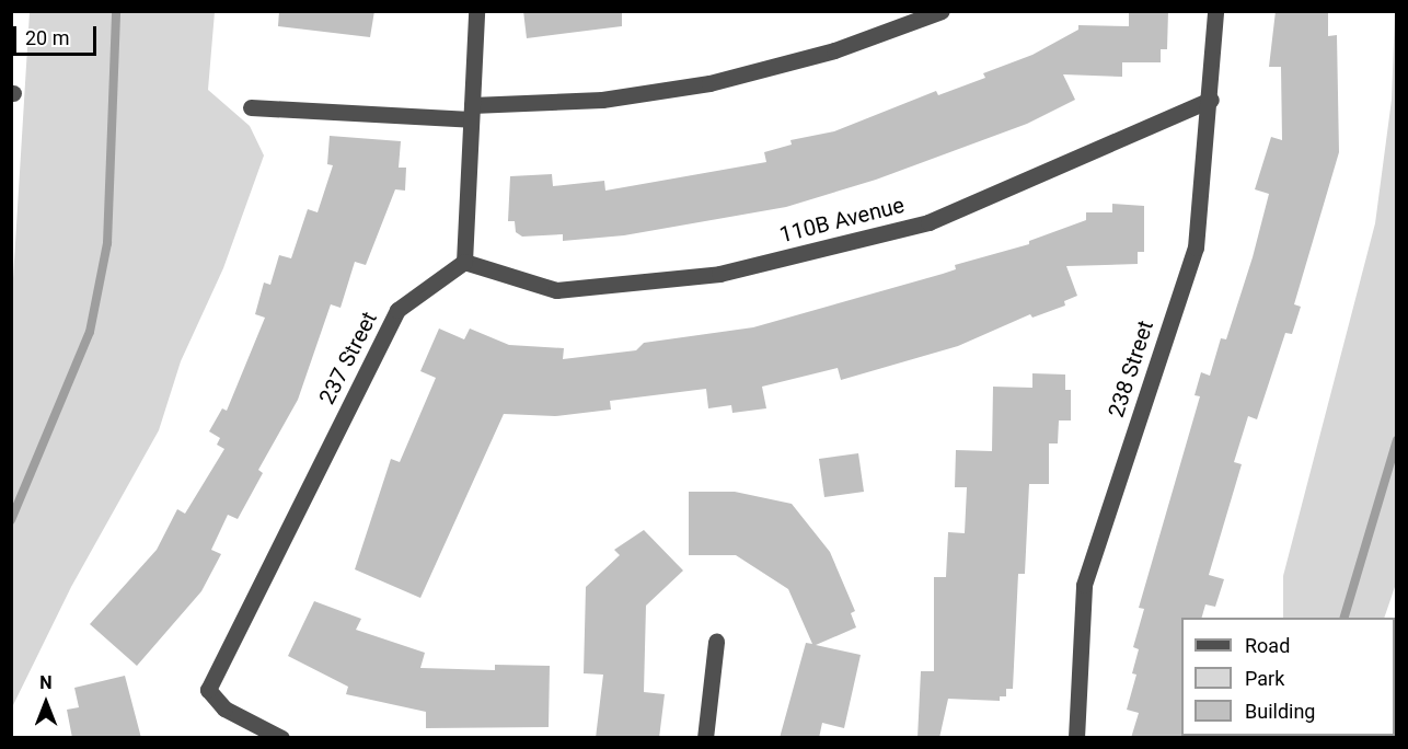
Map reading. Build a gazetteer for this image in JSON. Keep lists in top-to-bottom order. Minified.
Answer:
{"streets":{"street":["110B Avenue","237 Street","238 Street"]},"crossings":[["110B Avenue","237 Street"],["110B Avenue","238 Street"]],"legend":["Road","Park","Building"],"scale_bar":"20 m","north":"top"}
